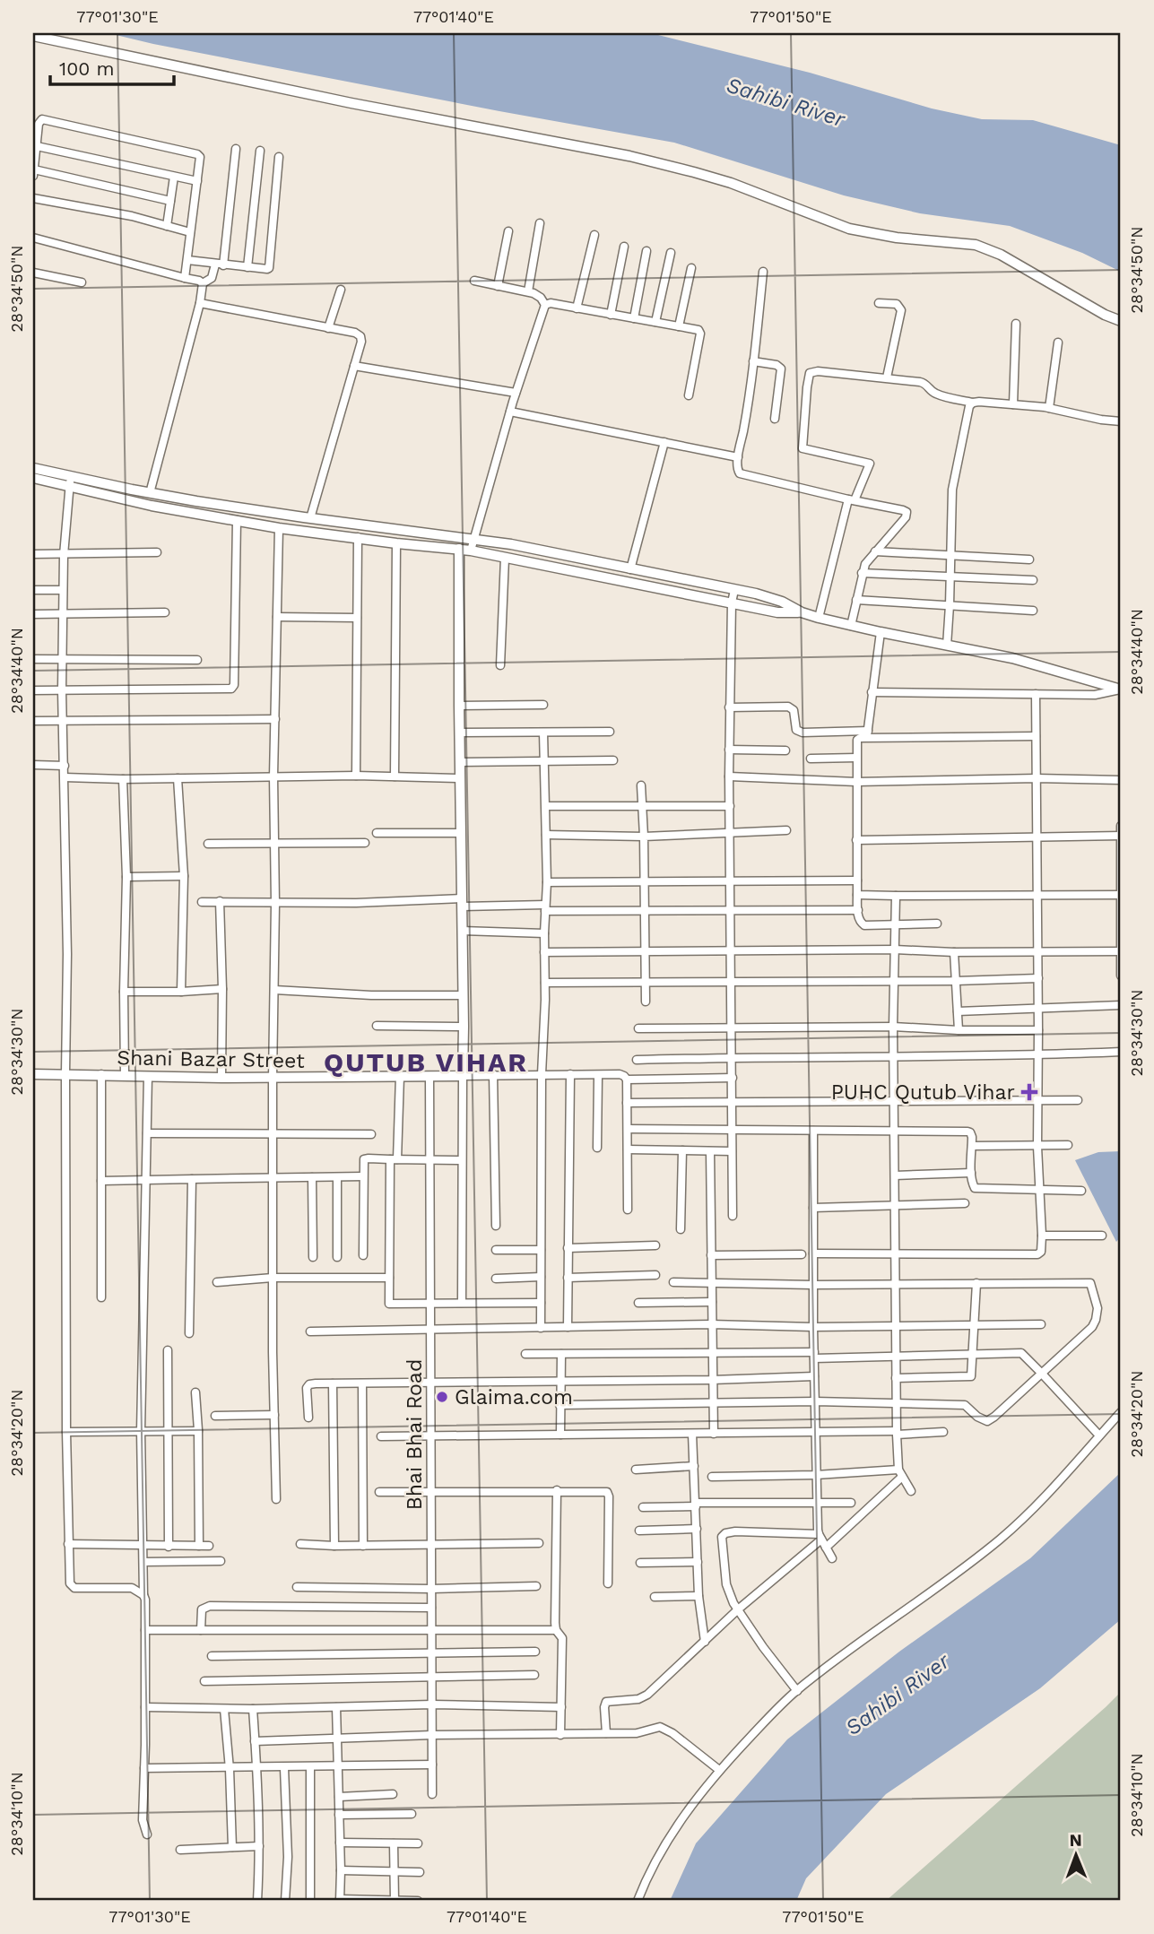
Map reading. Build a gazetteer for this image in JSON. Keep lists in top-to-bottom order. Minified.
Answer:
{"streets":{"street":["Shani Bazar Street","Bhai Bhai Road"]},"crossings":[["Shani Bazar Street","Bhai Bhai Road"]],"districts":["QUTUB VIHAR"],"water":["Sahibi River"],"places":{"health":["PUHC Qutub Vihar"],"other":["Glaima.com"]},"scale_bar":"100 m","north":"top","coordinates":["77°01'30\"E","77°01'40\"E","77°01'50\"E","28°34'50\"N","28°34'40\"N","28°34'30\"N","28°34'20\"N","28°34'10\"N"]}
